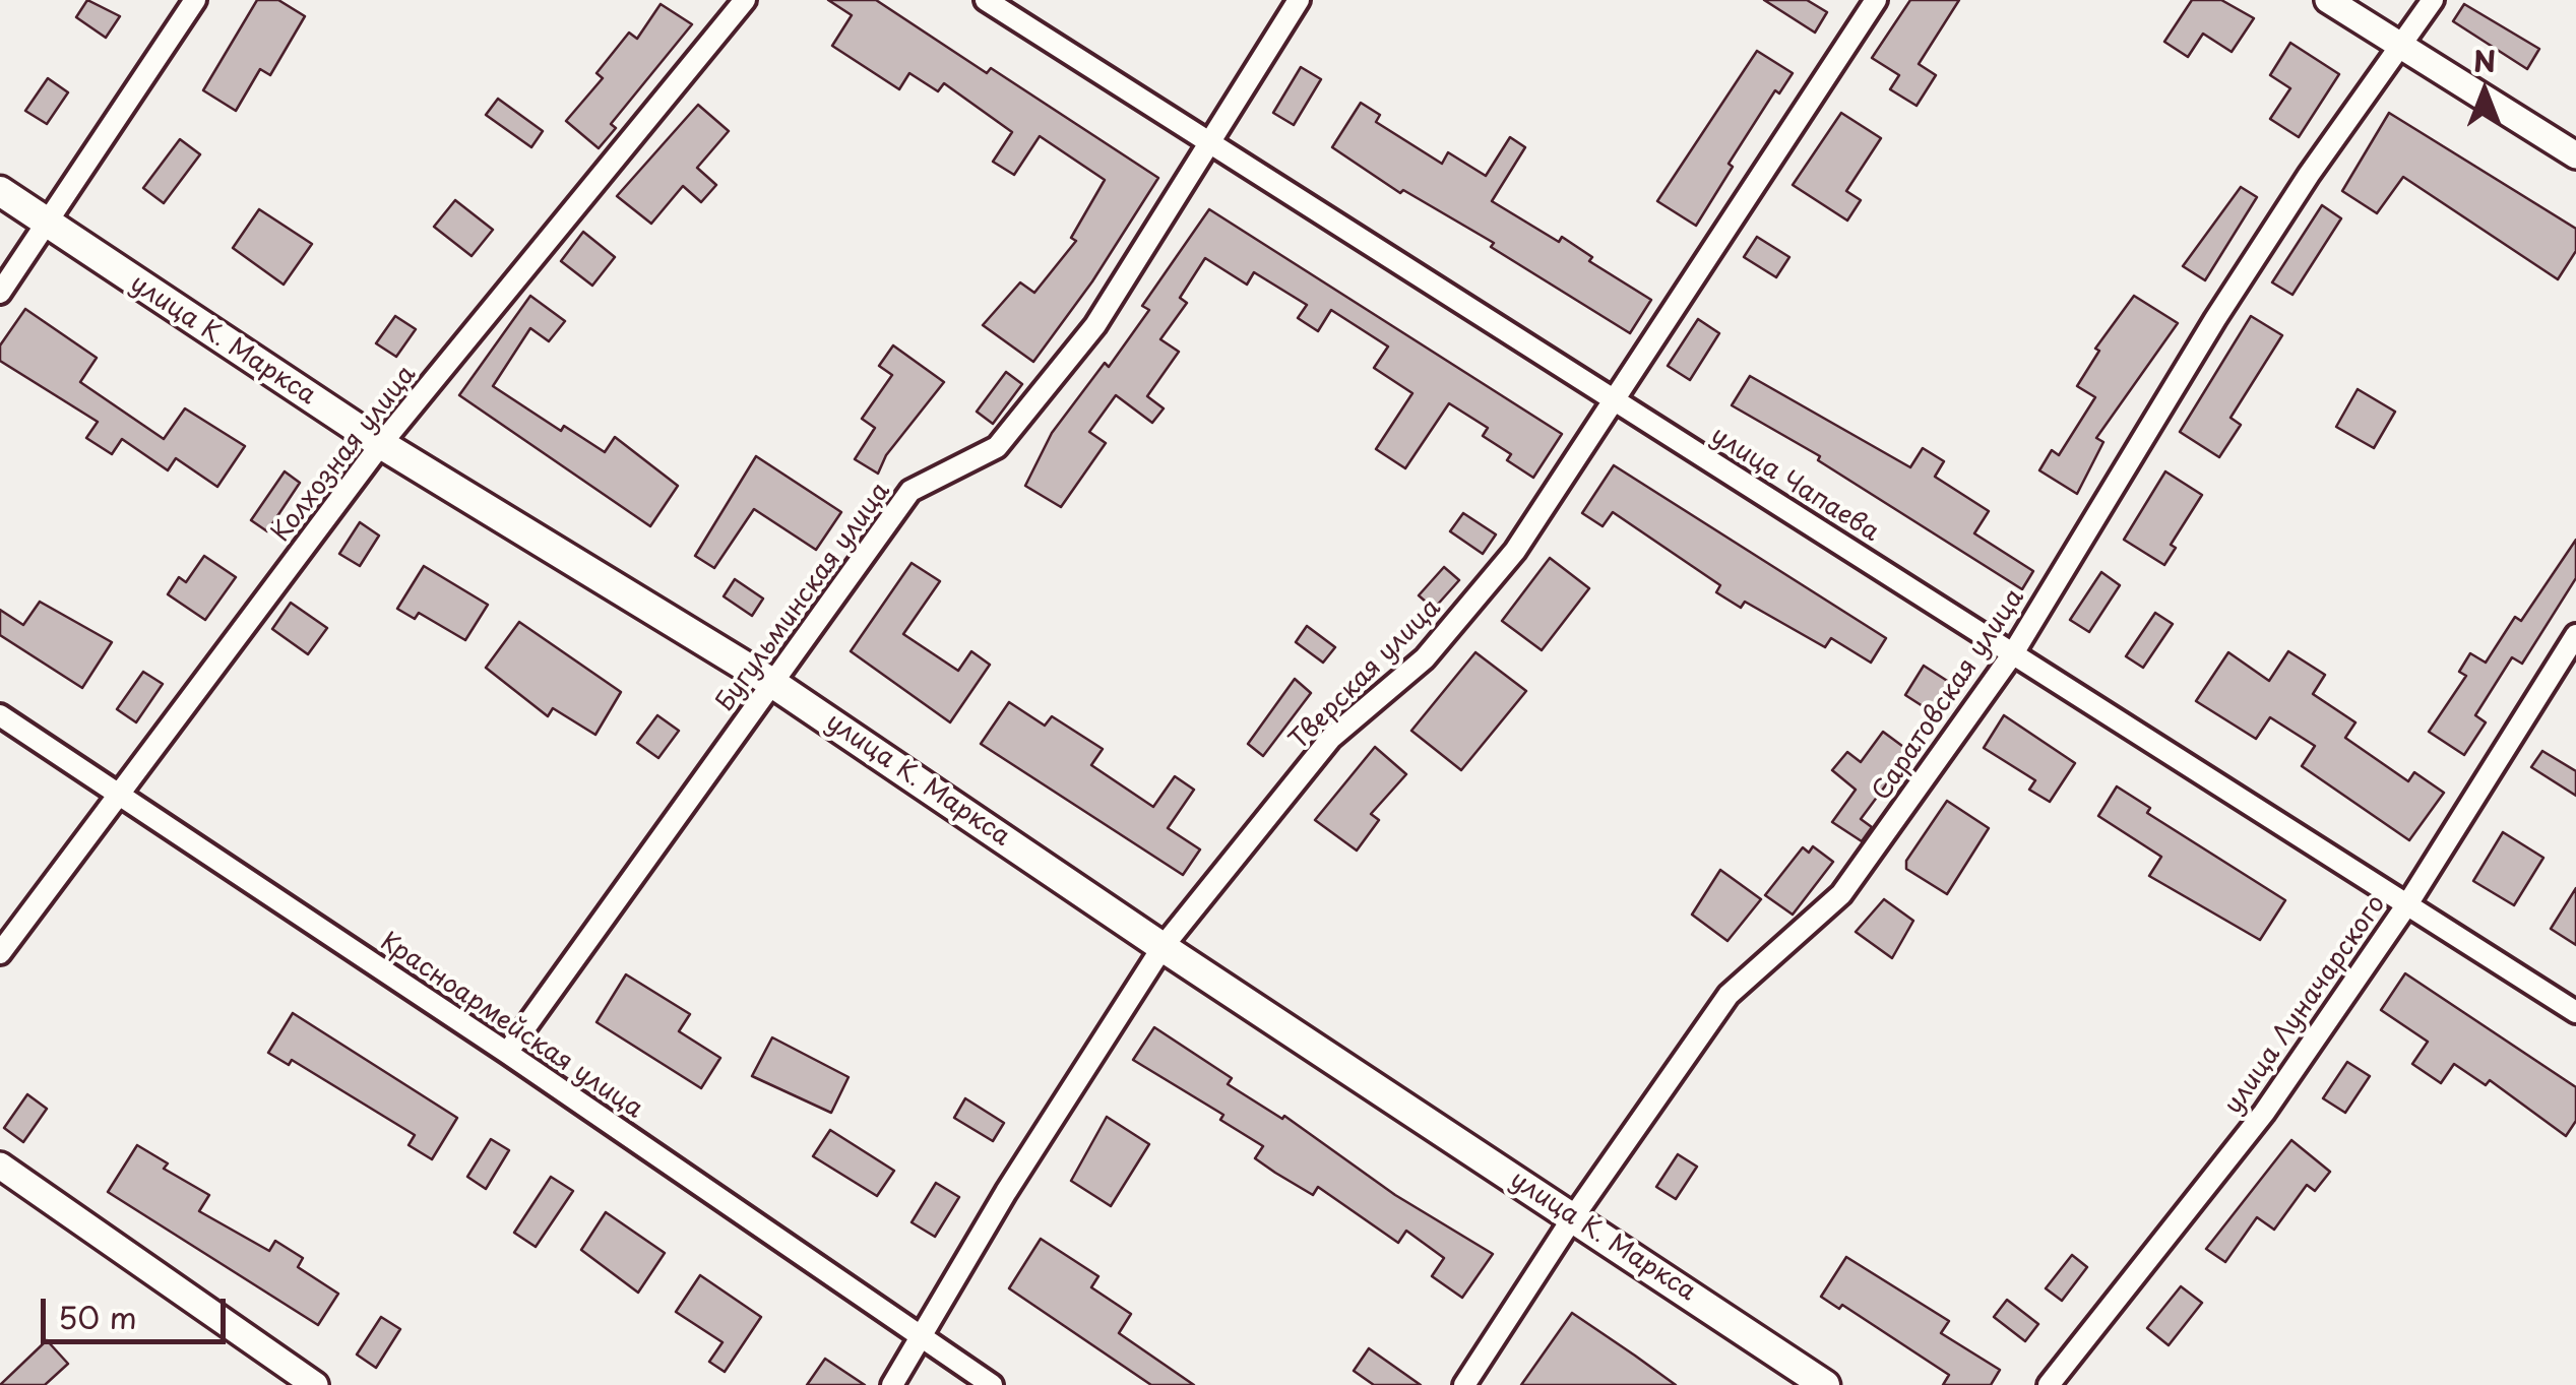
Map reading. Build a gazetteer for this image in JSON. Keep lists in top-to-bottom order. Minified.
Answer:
{"streets":{"main road":["улица К. Маркса"],"street":["Колхозная улица","улица Чапаева","Бугульминская улица","Тверская улица","Саратовская улица","улица Луначарского","Красноармейская улица"]},"crossings":[["улица К. Маркса","Колхозная улица"],["улица К. Маркса","Бугульминская улица"],["улица К. Маркса","Тверская улица"],["улица К. Маркса","Саратовская улица"],["Колхозная улица","Красноармейская улица"],["улица Чапаева","Бугульминская улица"],["улица Чапаева","Тверская улица"],["улица Чапаева","Саратовская улица"],["улица Чапаева","улица Луначарского"],["Бугульминская улица","Красноармейская улица"],["Тверская улица","Красноармейская улица"]],"scale_bar":"50 m","north":"top"}
